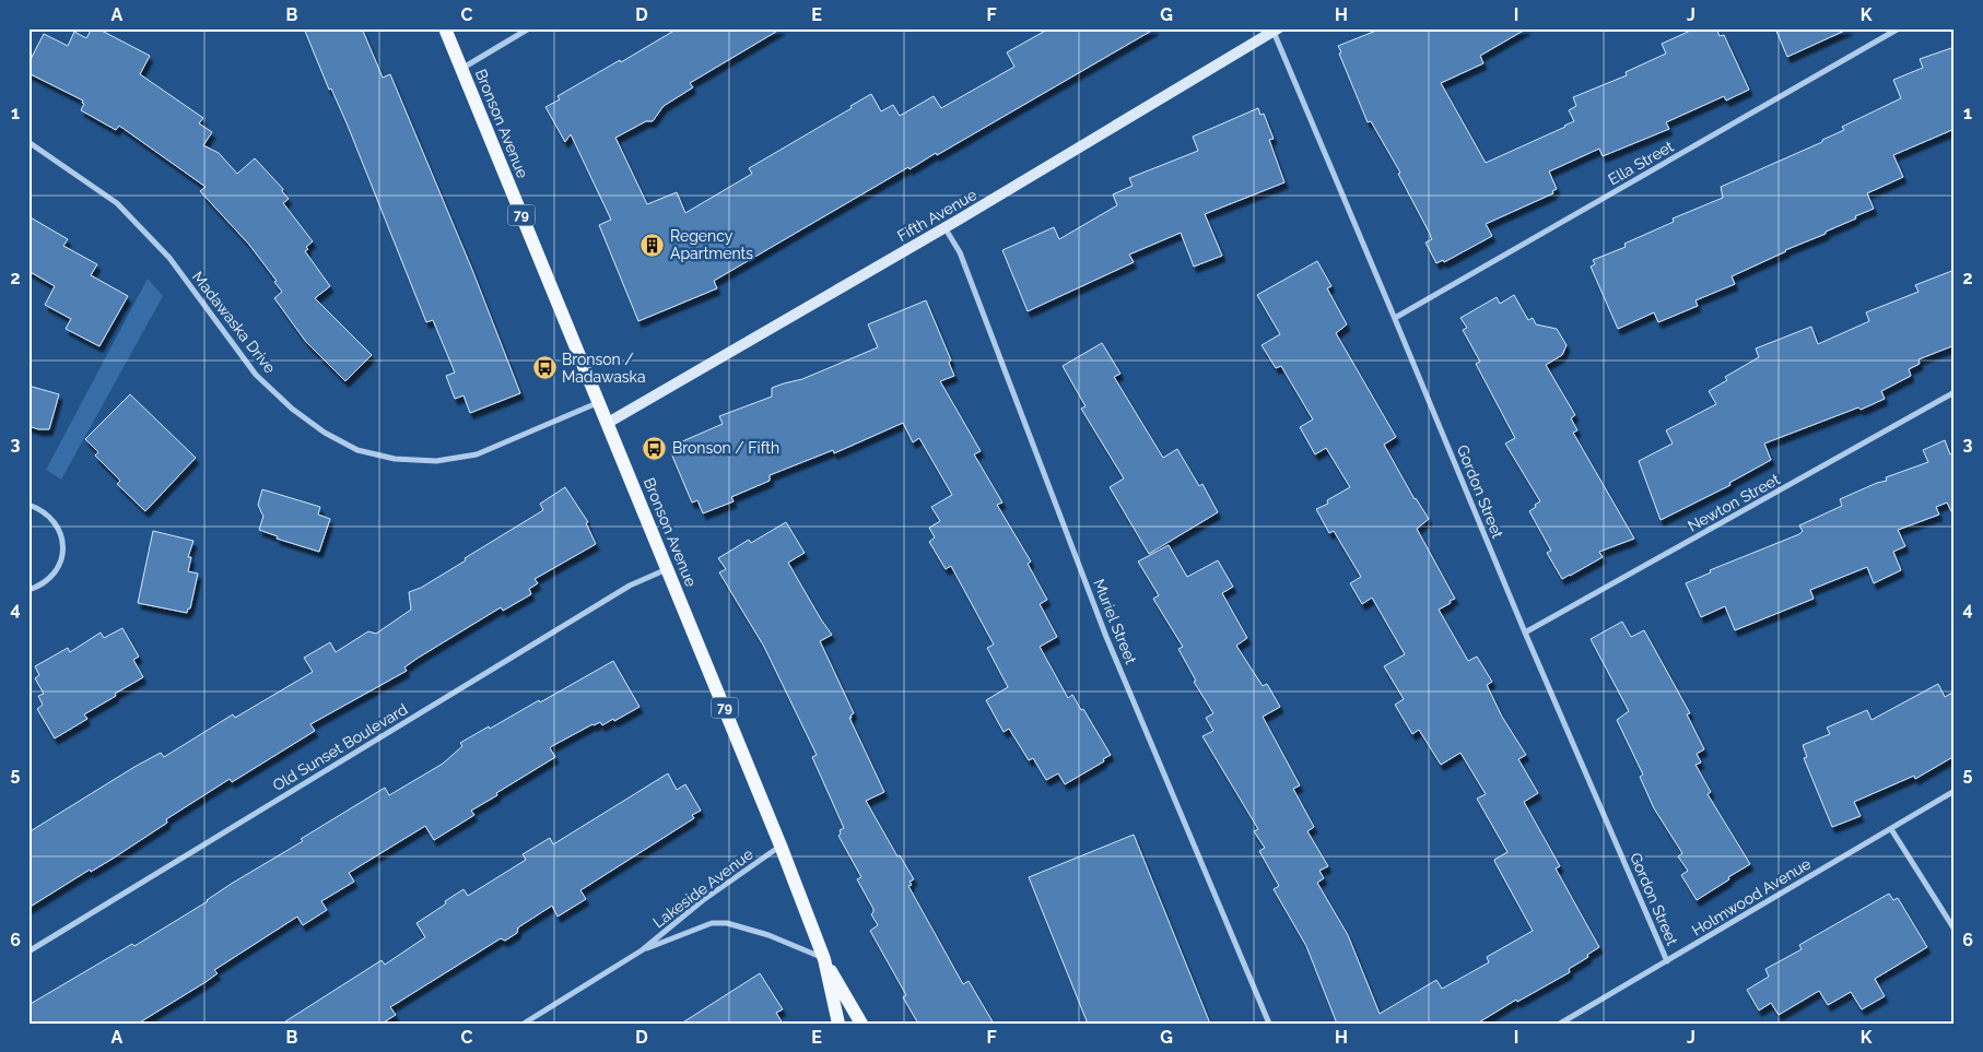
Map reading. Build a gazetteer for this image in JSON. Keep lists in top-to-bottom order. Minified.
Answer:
{"streets":{"main road":["Bronson Avenue","79"],"street":["Ella Street","Fifth Avenue","Madawaska Drive","Gordon Street","Newton Street","Muriel Street","Old Sunset Boulevard","Lakeside Avenue","Holmwood Avenue"]},"crossings":[["Bronson Avenue","Fifth Avenue"],["Bronson Avenue","Madawaska Drive"],["Bronson Avenue","Old Sunset Boulevard"],["Bronson Avenue","Lakeside Avenue"],["Ella Street","Gordon Street"],["Fifth Avenue","Gordon Street"],["Fifth Avenue","Muriel Street"],["Gordon Street","Newton Street"],["Gordon Street","Holmwood Avenue"]],"places":{"building":["Regency Apartments"],"bus stop":["Bronson / Madawaska","Bronson / Fifth"]},"grid":{"columns":["A","B","C","D","E","F","G","H","I","J","K"],"rows":["1","2","3","4","5","6"]}}
